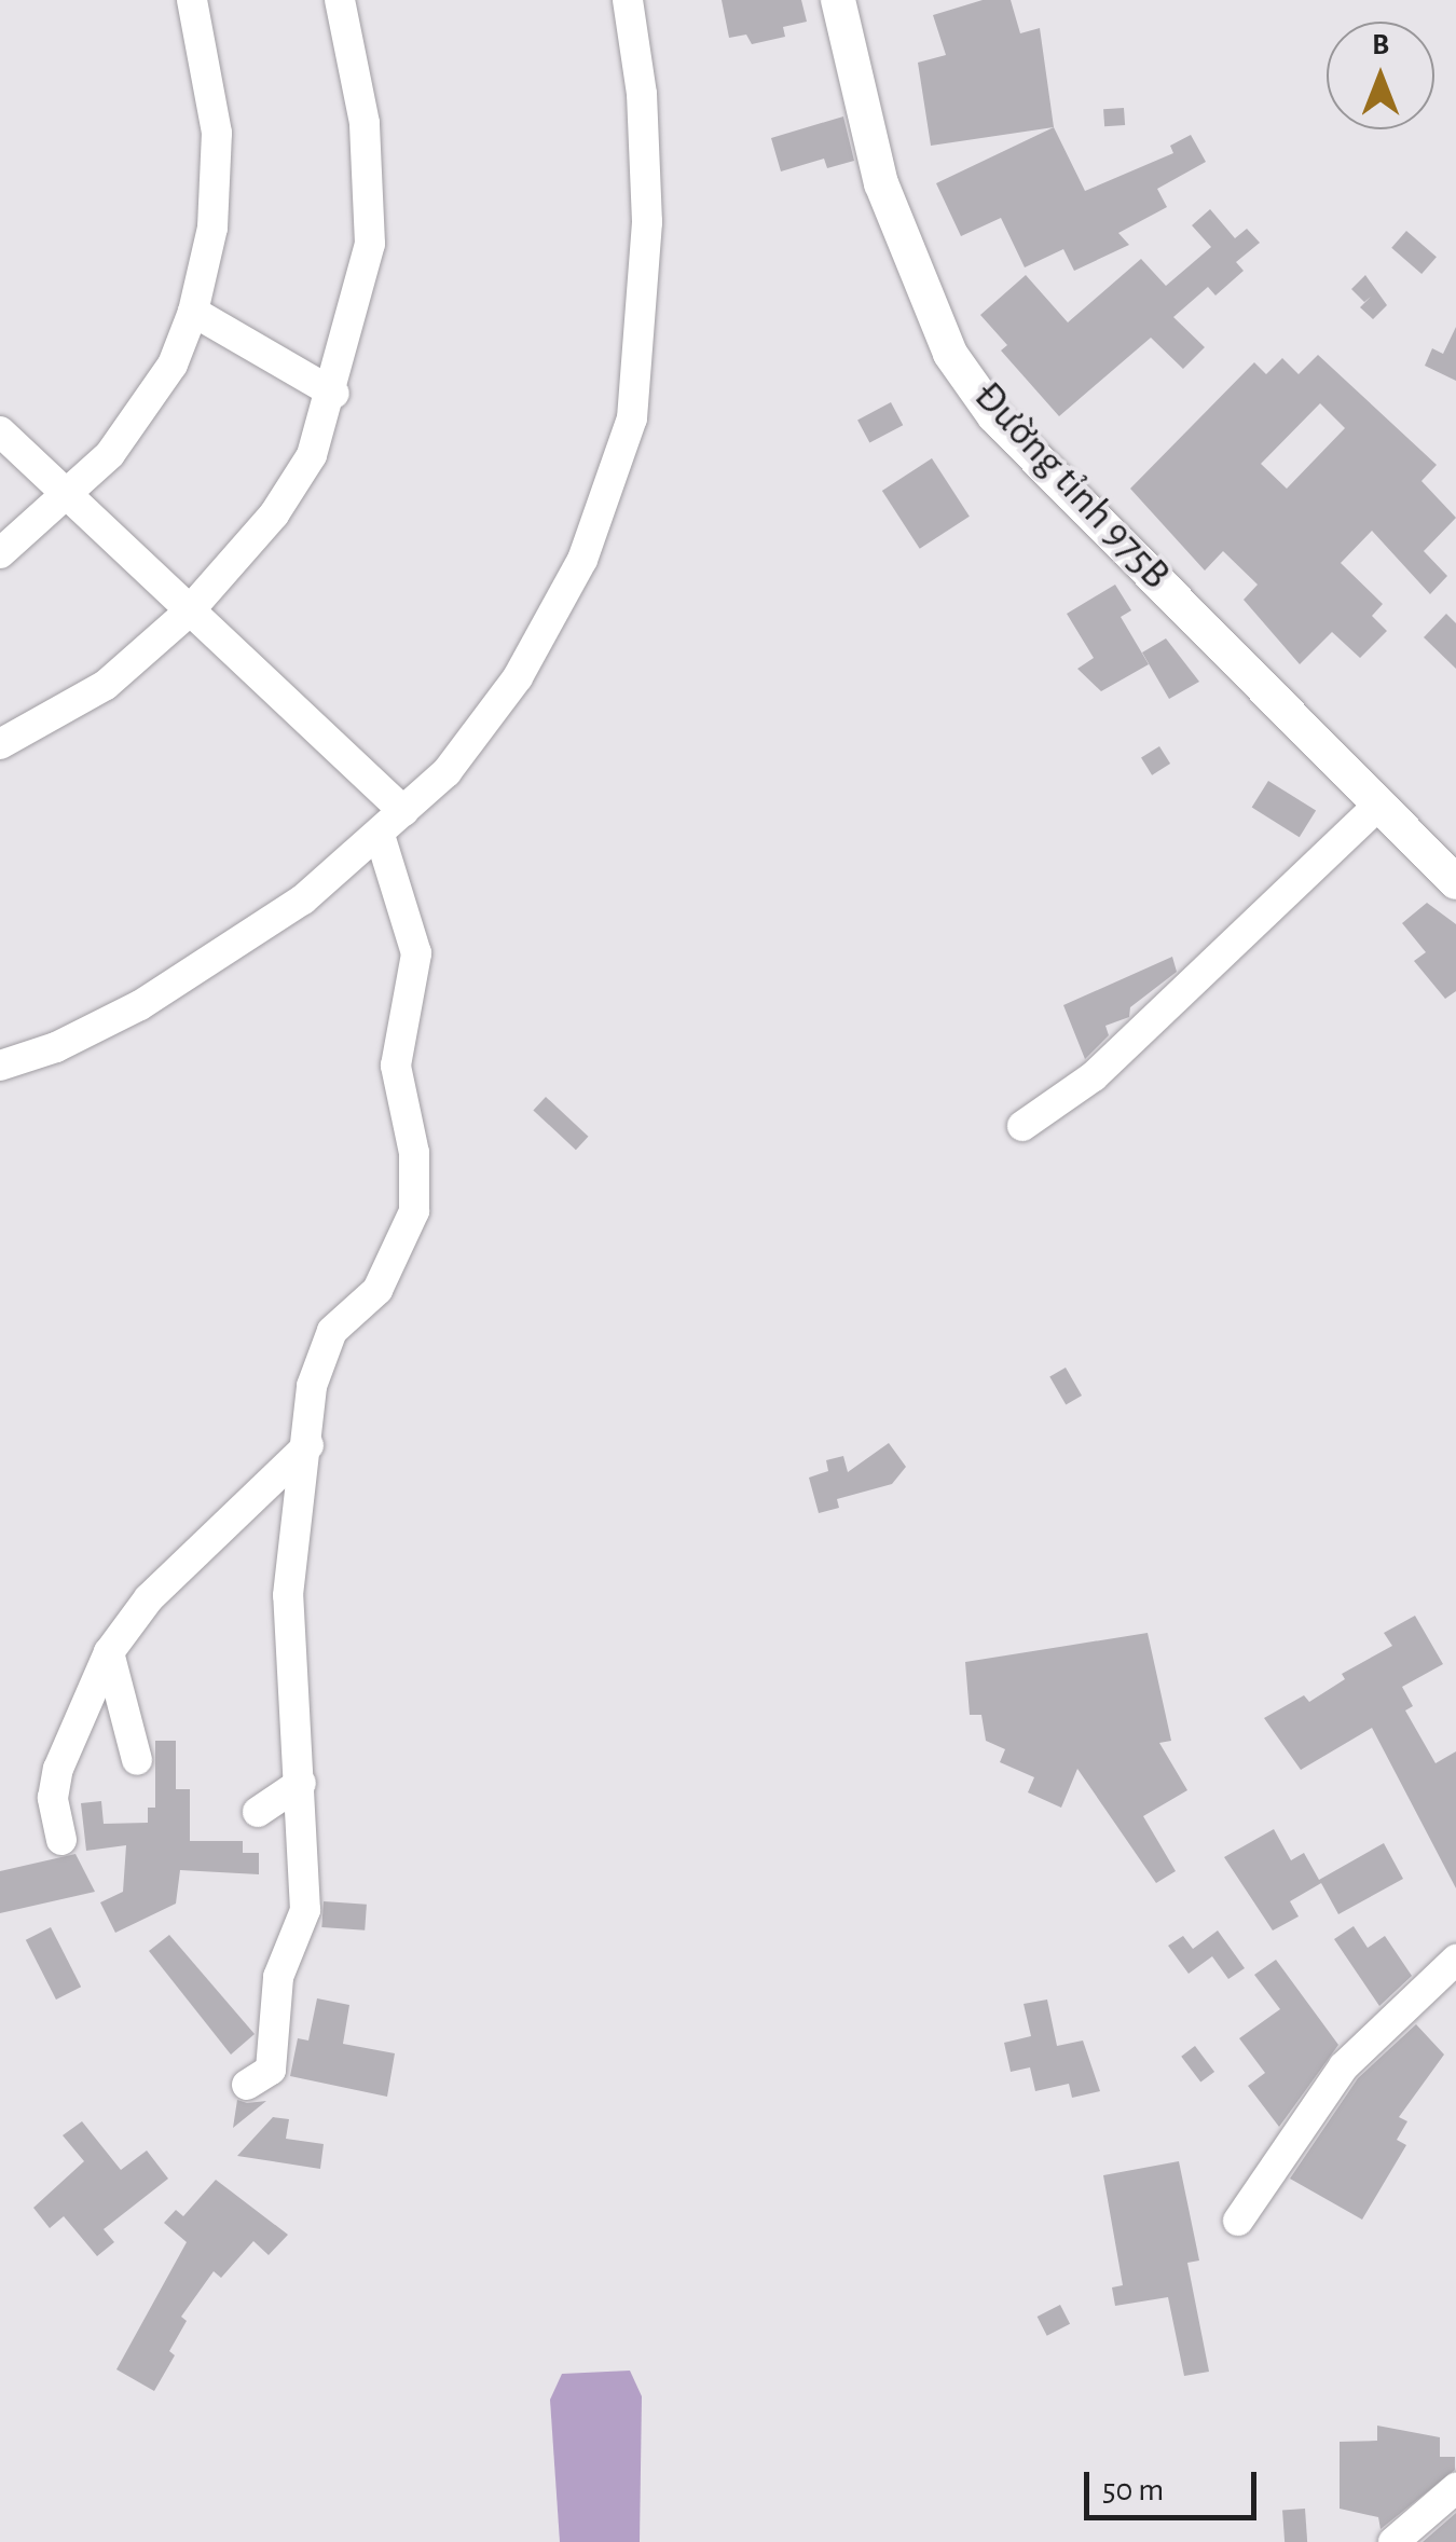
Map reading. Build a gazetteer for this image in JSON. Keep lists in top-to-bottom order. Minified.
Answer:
{"streets":{"main road":["Đường tỉnh 975B"]},"scale_bar":"50 m","north":"top"}
